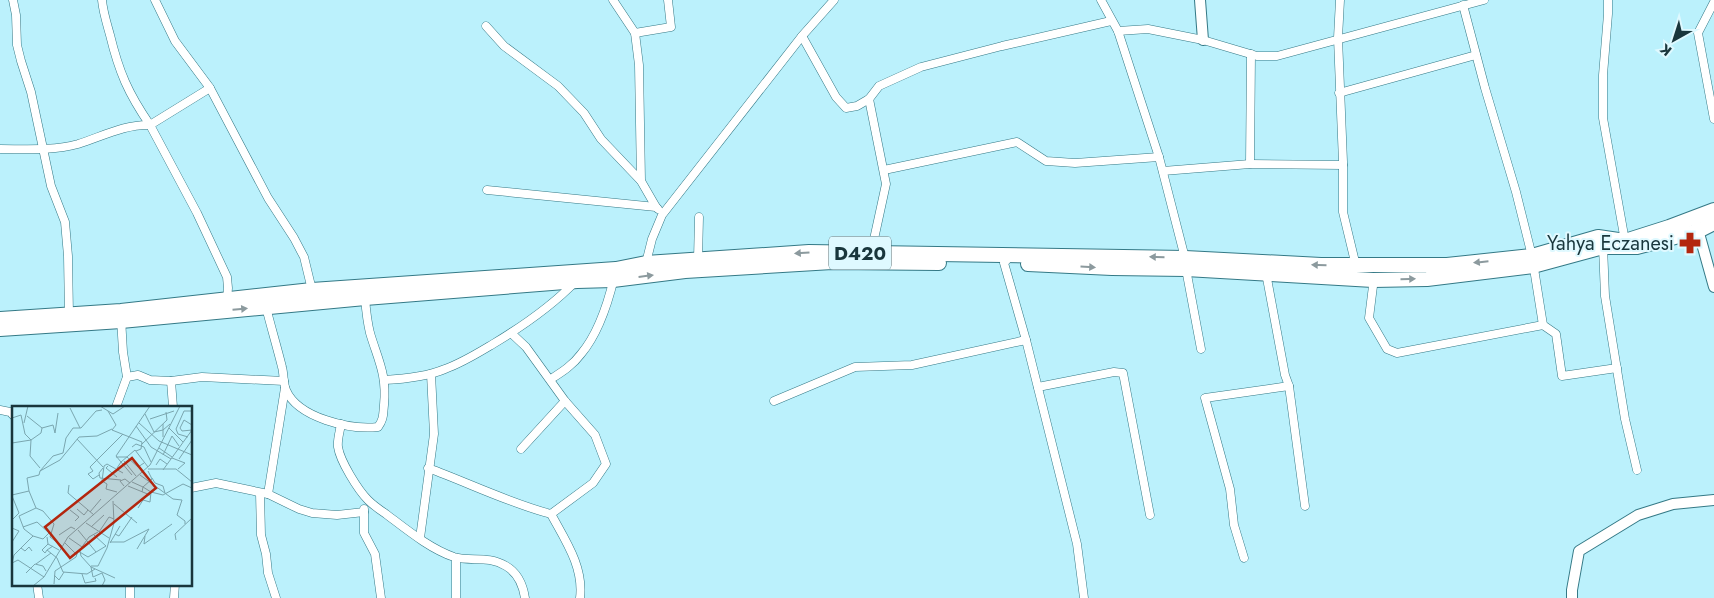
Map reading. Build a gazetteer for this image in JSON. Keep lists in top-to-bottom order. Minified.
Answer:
{"streets":{"highway":["D420"]},"places":{"pharmacy":["Yahya Eczanesi"]},"north":"bottom left"}
